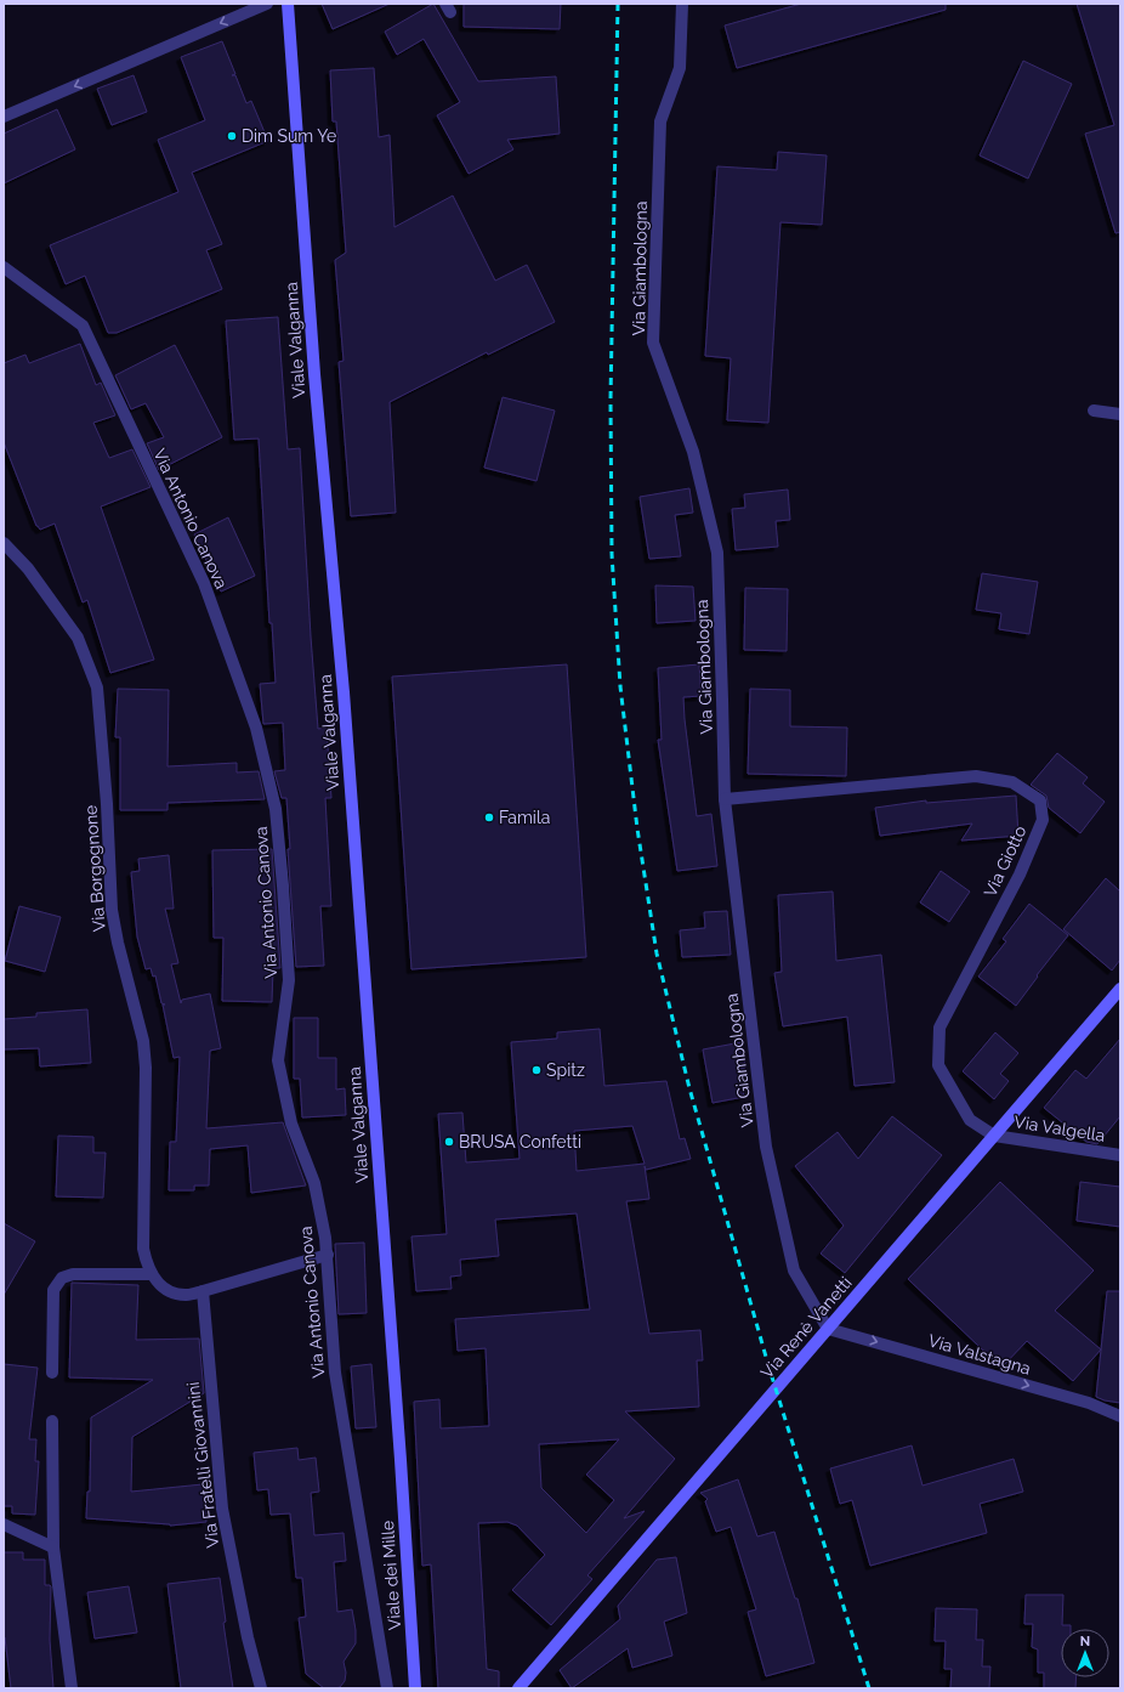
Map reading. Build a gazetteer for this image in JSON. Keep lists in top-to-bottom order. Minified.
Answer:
{"streets":{"main road":["Viale Valganna","Via Renè Vanetti","Viale dei Mille"],"street":["Via Giambologna","Via Antonio Canova","Via Giotto","Via Borgognone","Via Valgella","Via Valstagna","Via Fratelli Giovannini"]},"crossings":[["Via Giambologna","Via Giotto"],["Via Giambologna","Via Renè Vanetti"],["Via Giambologna","Via Valstagna"],["Viale Valganna","Viale dei Mille"],["Via Antonio Canova","Via Borgognone"],["Via Giotto","Via Valgella"],["Via Giotto","Via Renè Vanetti"],["Via Borgognone","Via Fratelli Giovannini"],["Via Valgella","Via Renè Vanetti"],["Via Renè Vanetti","Via Valstagna"]],"one_way":["Via Valstagna"],"places":["Dim Sum Ye","Famila","Spitz","BRUSA Confetti"],"north":"top"}
